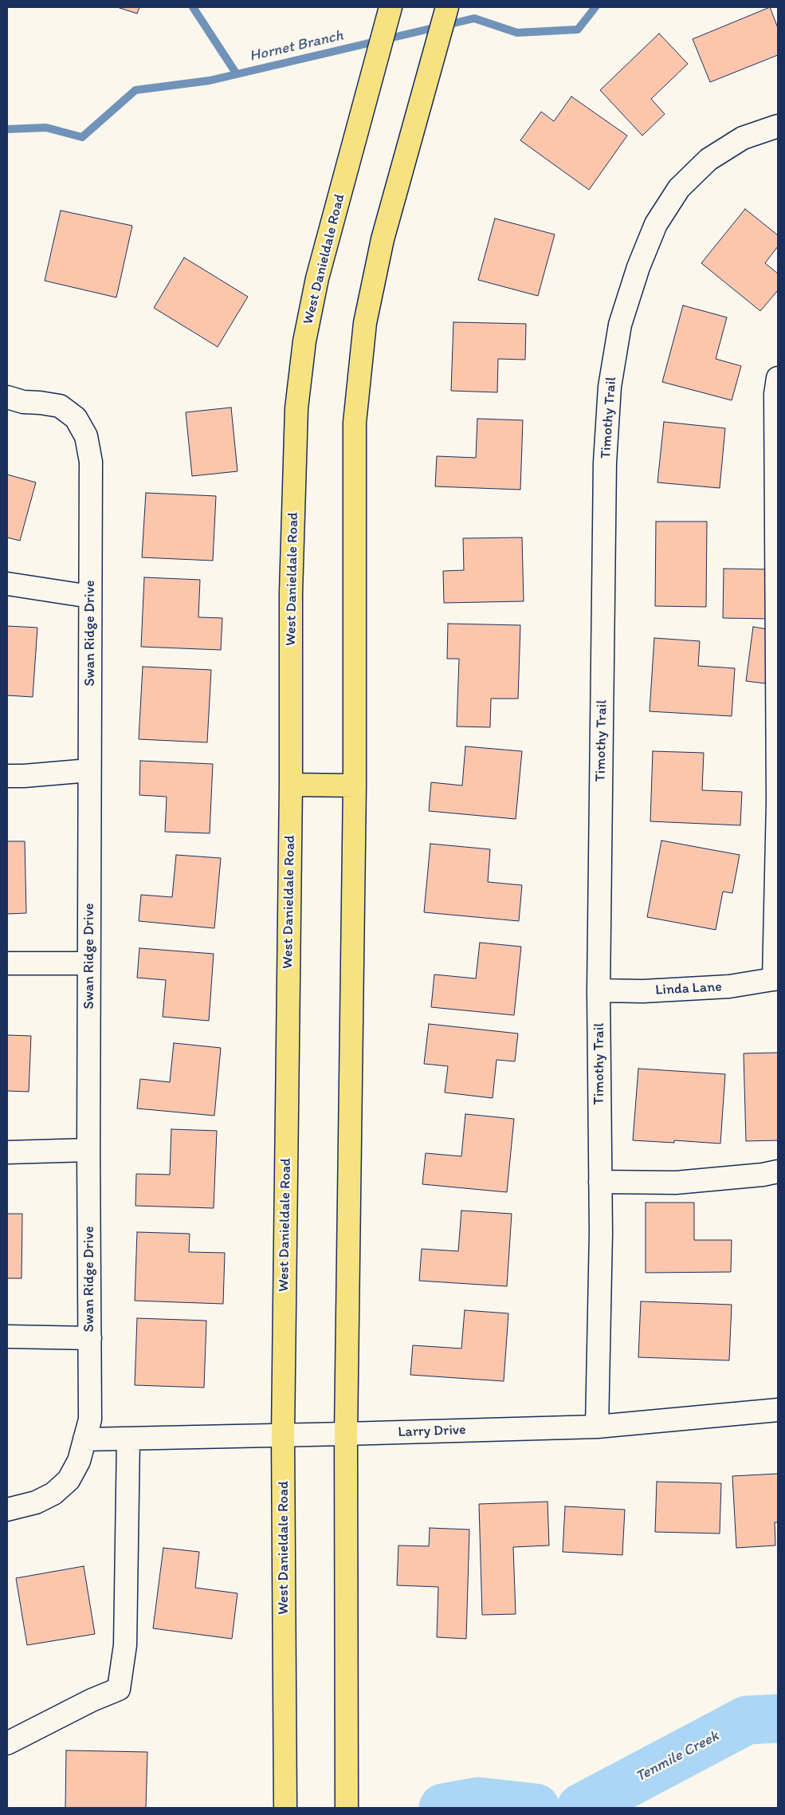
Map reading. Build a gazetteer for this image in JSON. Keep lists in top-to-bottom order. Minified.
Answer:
{"streets":{"main road":["West Danieldale Road"],"street":["Timothy Trail","Swan Ridge Drive","Linda Lane","Larry Drive"]},"crossings":[["West Danieldale Road","Larry Drive"],["Timothy Trail","Linda Lane"],["Timothy Trail","Larry Drive"],["Swan Ridge Drive","Larry Drive"]],"water":["Hornet Branch","Tenmile Creek"]}
